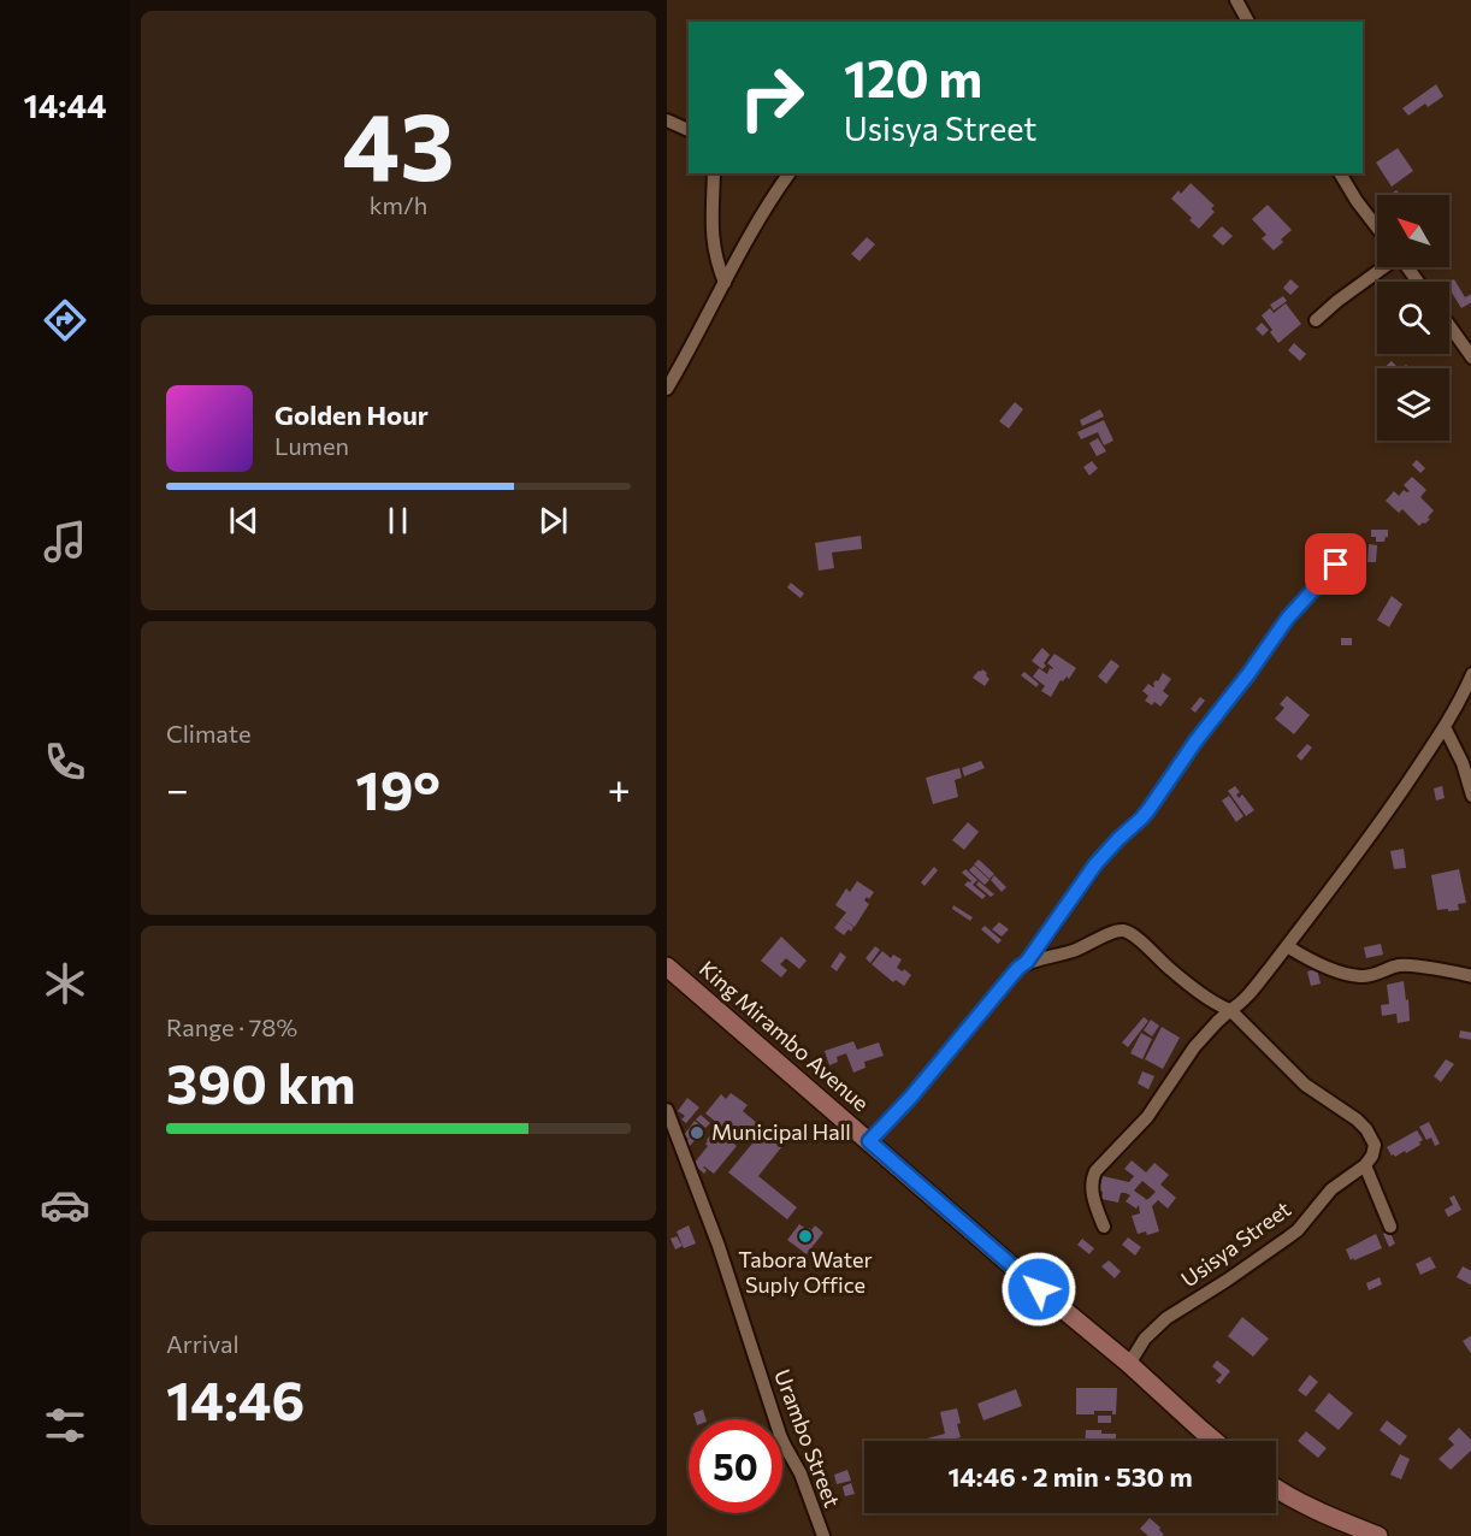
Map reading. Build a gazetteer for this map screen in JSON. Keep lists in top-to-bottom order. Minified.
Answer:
{"streets":{"main road":["King Mirambo Avenue"],"street":["Usisya Street","Urambo Street"]},"crossings":[["King Mirambo Avenue","Usisya Street"]],"places":["Municipal Hall","Tabora Water Suply Office"],"north":"top left","page":{"tabs":"14:44","tile":[["43","km/h"],"Climate",["Range · 78%","390 km"],["Arrival","14:46"]],"turn":["120 m","Usisya Street"],"song":["Golden Hour","Lumen"],"heat":["−","19°","+"],"limit":"50","trip":"14:46 · 2 min · 530 m"}}
